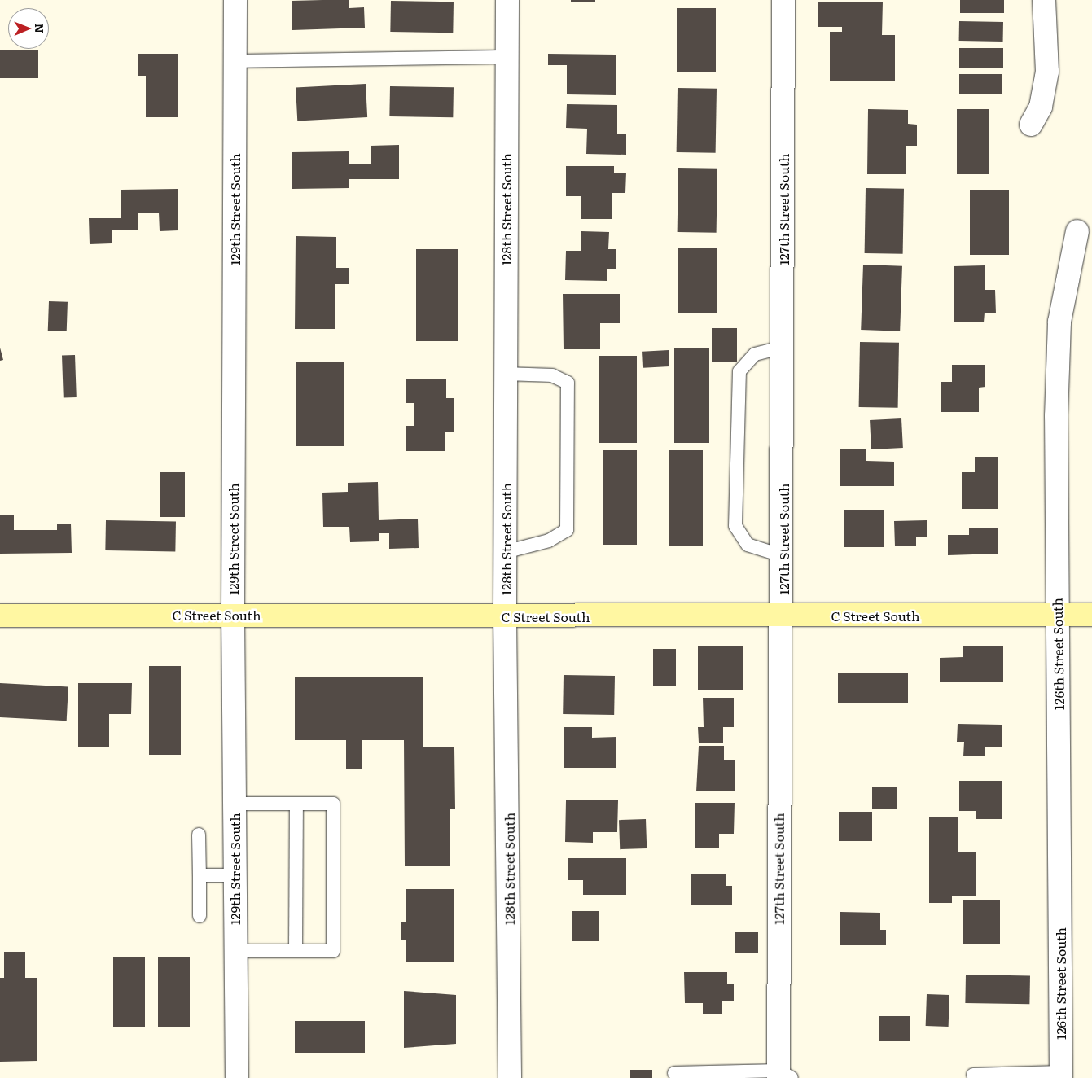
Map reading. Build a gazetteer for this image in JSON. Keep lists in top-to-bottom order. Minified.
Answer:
{"streets":{"street":["129th Street South","128th Street South","127th Street South","C Street South","126th Street South"]},"crossings":[["129th Street South","C Street South"],["128th Street South","C Street South"],["127th Street South","C Street South"],["C Street South","126th Street South"]],"north":"right"}
